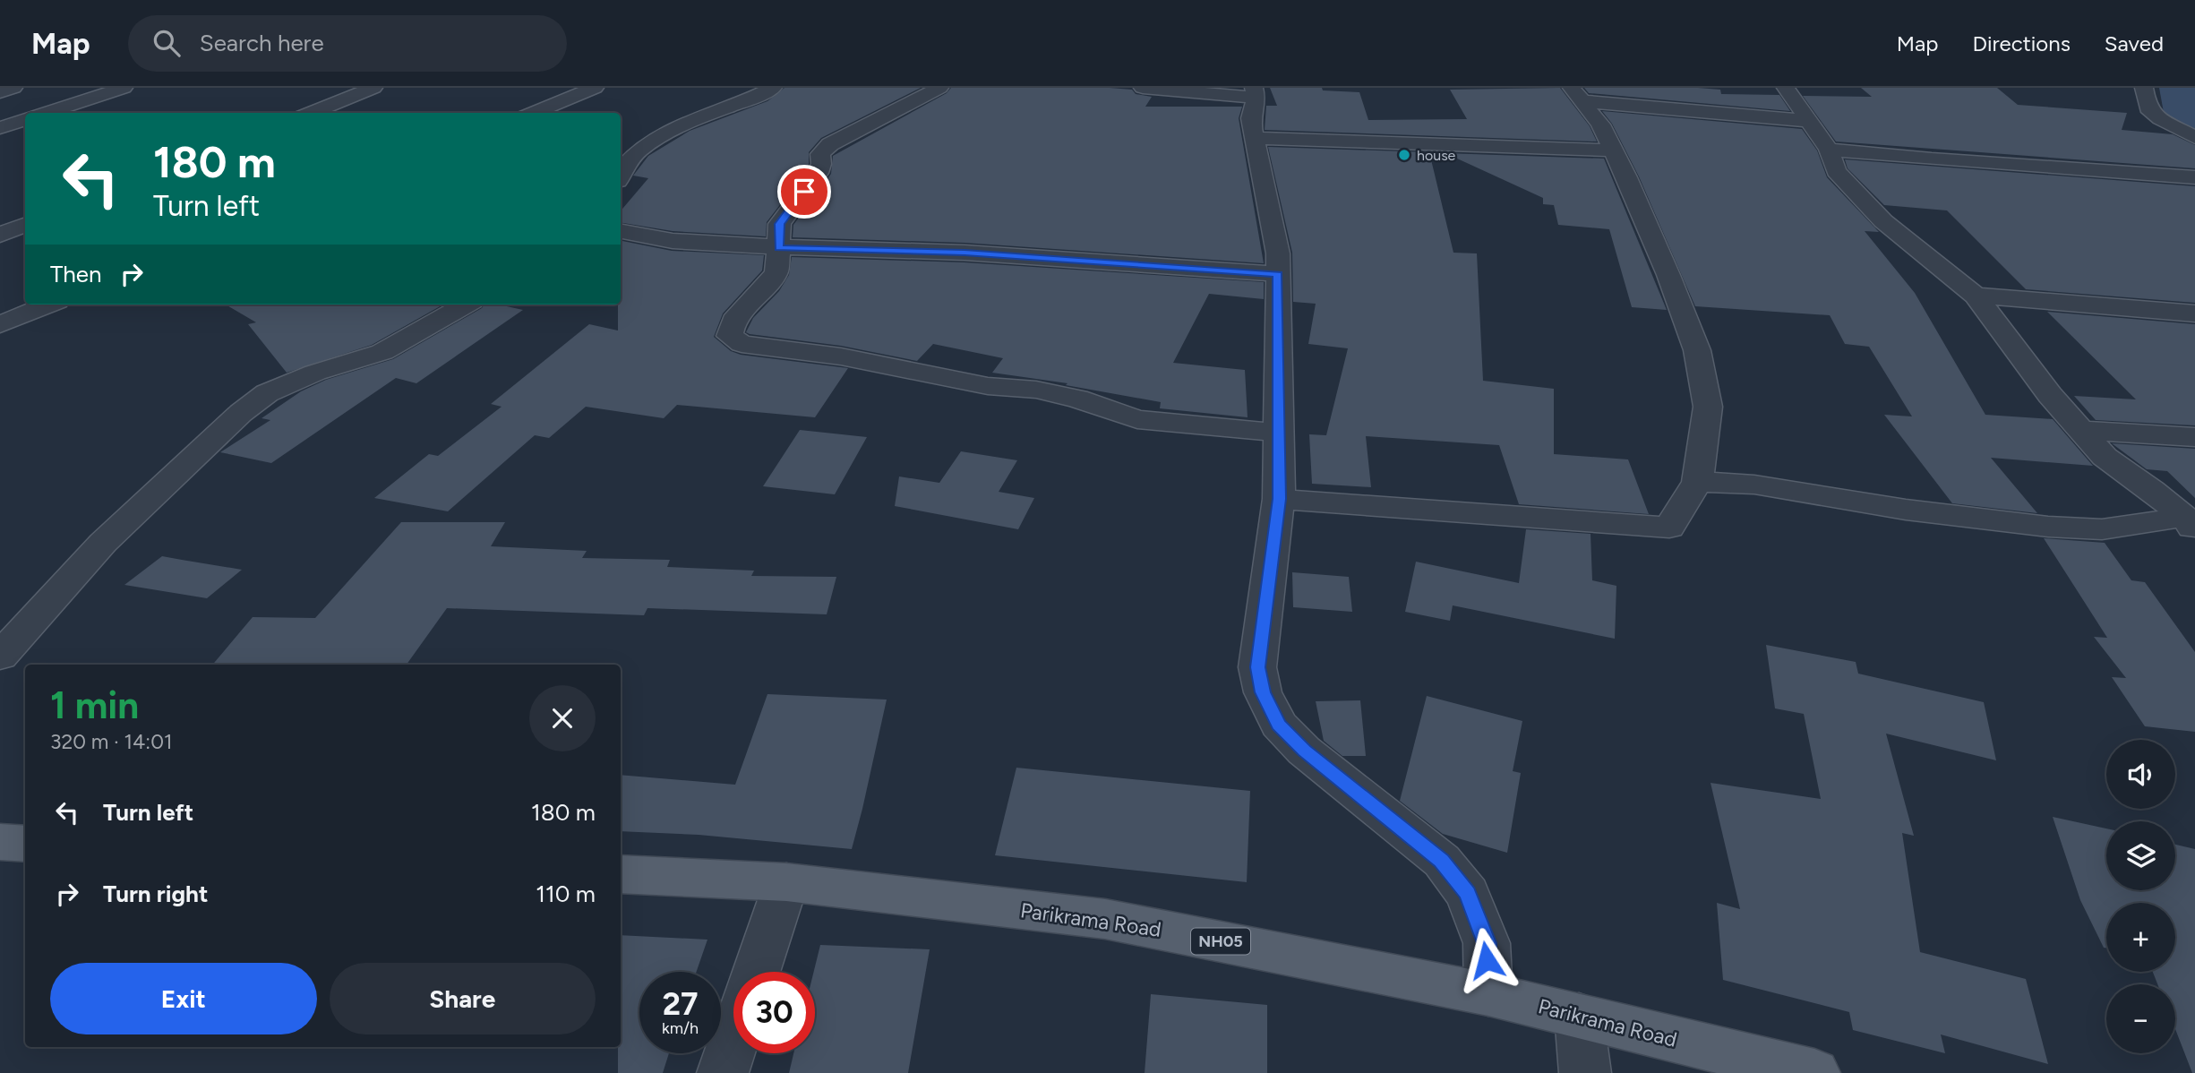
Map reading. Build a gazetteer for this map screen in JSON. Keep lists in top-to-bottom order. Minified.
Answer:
{"streets":{"main road":["Parikrama Road","NH05"]},"places":["house"],"page":{"header":"Map","search":"Search here","nav":["Map","Directions","Saved"],"turn":["180 m","Turn left"],"then":"Then","heading":["1 min","320 m · 14:01"],"map_buttons":["+","−"],"list":[{"name":"Turn left","value":"180 m"},{"name":"Turn right","value":"110 m"}],"buttons":["Exit","Share"],"speed":"27 km/h","limit":"30"}}
